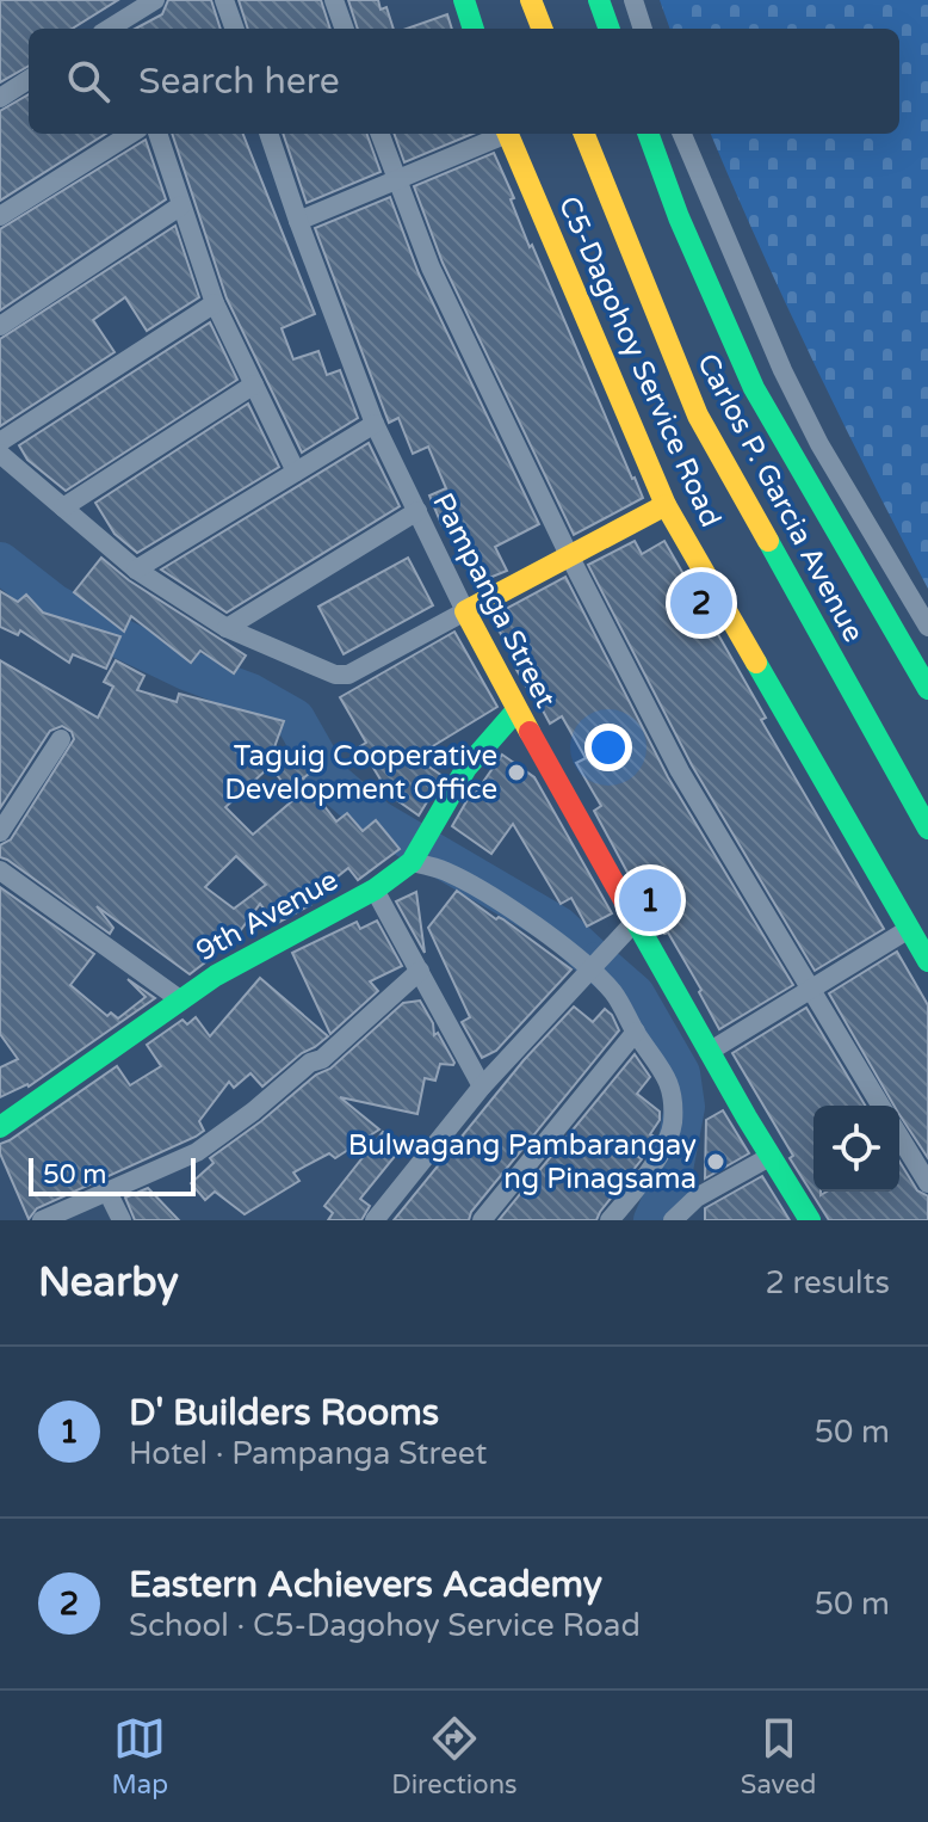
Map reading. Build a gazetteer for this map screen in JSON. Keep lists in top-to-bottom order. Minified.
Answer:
{"streets":{"main road":["C5-Dagohoy Service Road","Carlos P. Garcia Avenue","Pampanga Street","9th Avenue"]},"crossings":[["Pampanga Street","9th Avenue"]],"places":["Taguig Cooperative Development Office","Bulwagang Pambarangay ng Pinagsama"],"scale_bar":"50 m","page":{"search":"Search here","pins":["2","1"],"scale":"50 m","heading":["Nearby","2 results"],"list":[{"mark":"1","name":"D' Builders Rooms","note":"Hotel · Pampanga Street","value":"50 m"},{"mark":"2","name":"Eastern Achievers Academy","note":"School · C5-Dagohoy Service Road","value":"50 m"}],"nav":["Map","Directions","Saved"]}}
